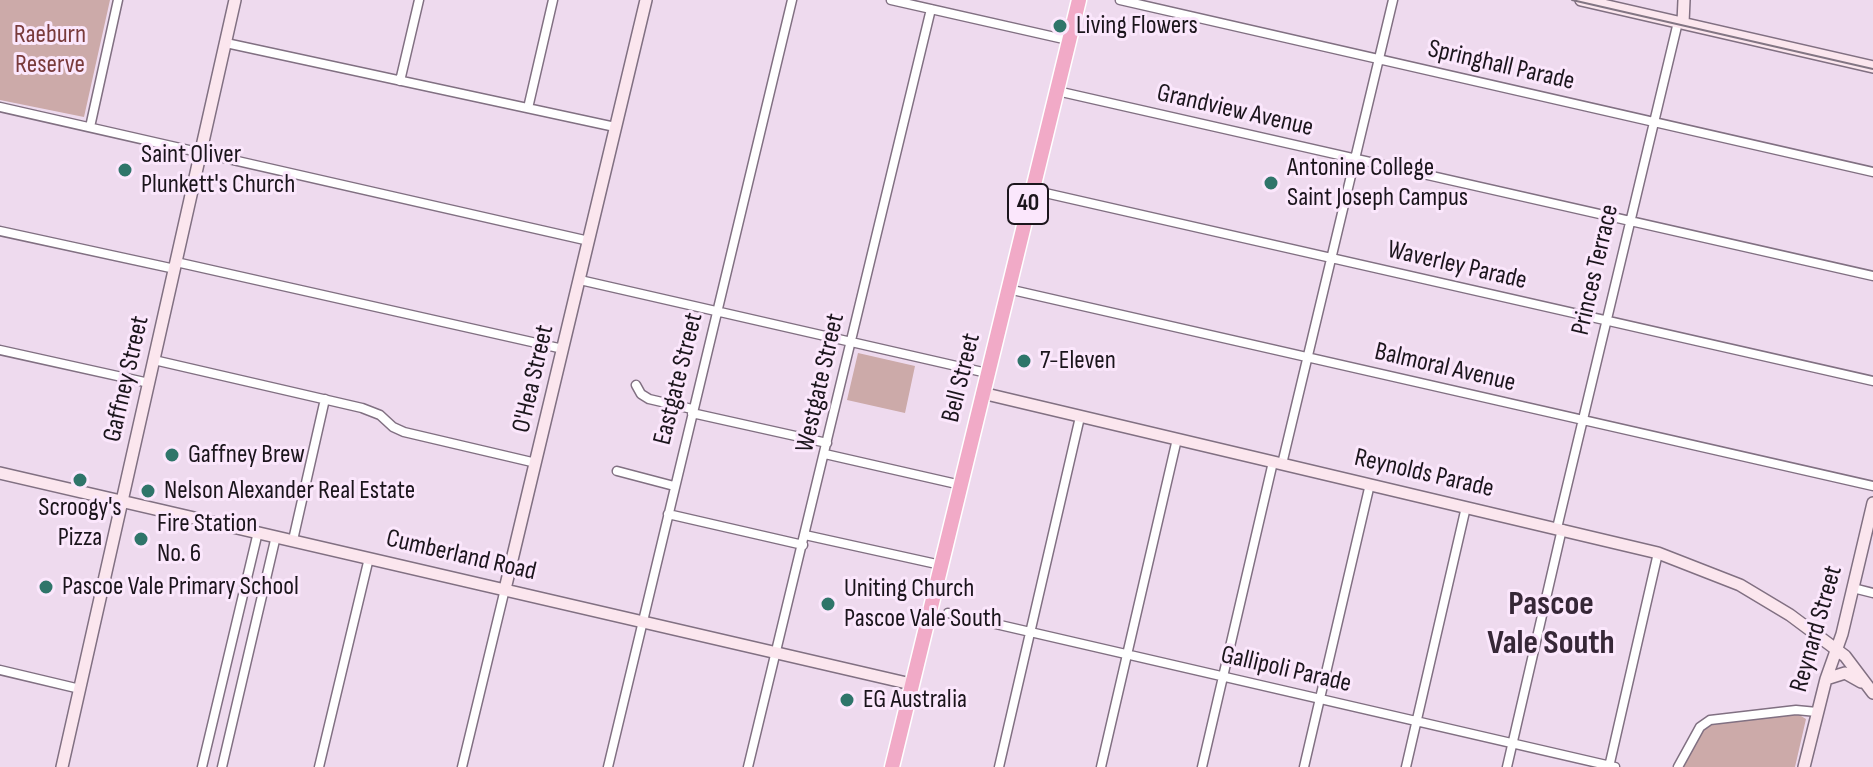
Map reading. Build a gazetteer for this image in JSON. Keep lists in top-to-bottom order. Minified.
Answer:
{"streets":{"highway":["40","Bell Street"],"main road":["Princes Terrace","Gaffney Street","O'Hea Street","Reynolds Parade","Cumberland Road","Reynard Street"],"street":["Springhall Parade","Grandview Avenue","Waverley Parade","Balmoral Avenue","Eastgate Street","Westgate Street","Gallipoli Parade"]},"crossings":[["Springhall Parade","Princes Terrace"],["Grandview Avenue","Princes Terrace"],["Grandview Avenue","Bell Street"],["Waverley Parade","Princes Terrace"],["Waverley Parade","Bell Street"],["Princes Terrace","Balmoral Avenue"],["Princes Terrace","Reynolds Parade"],["Princes Terrace","Gallipoli Parade"],["Balmoral Avenue","Bell Street"],["Bell Street","Reynolds Parade"],["Bell Street","Cumberland Road"],["Gaffney Street","Cumberland Road"],["O'Hea Street","Cumberland Road"],["Eastgate Street","Cumberland Road"],["Westgate Street","Cumberland Road"],["Reynolds Parade","Reynard Street"]],"districts":["Pascoe Vale South"],"parks":["Raeburn Reserve"],"places":["Living Flowers","Saint Oliver Plunkett's Church","Antonine College Saint Joseph Campus","7-Eleven","Gaffney Brew","Scroogy's Pizza","Nelson Alexander Real Estate","Fire Station No. 6","Pascoe Vale Primary School","Uniting Church Pascoe Vale South","EG Australia"]}
